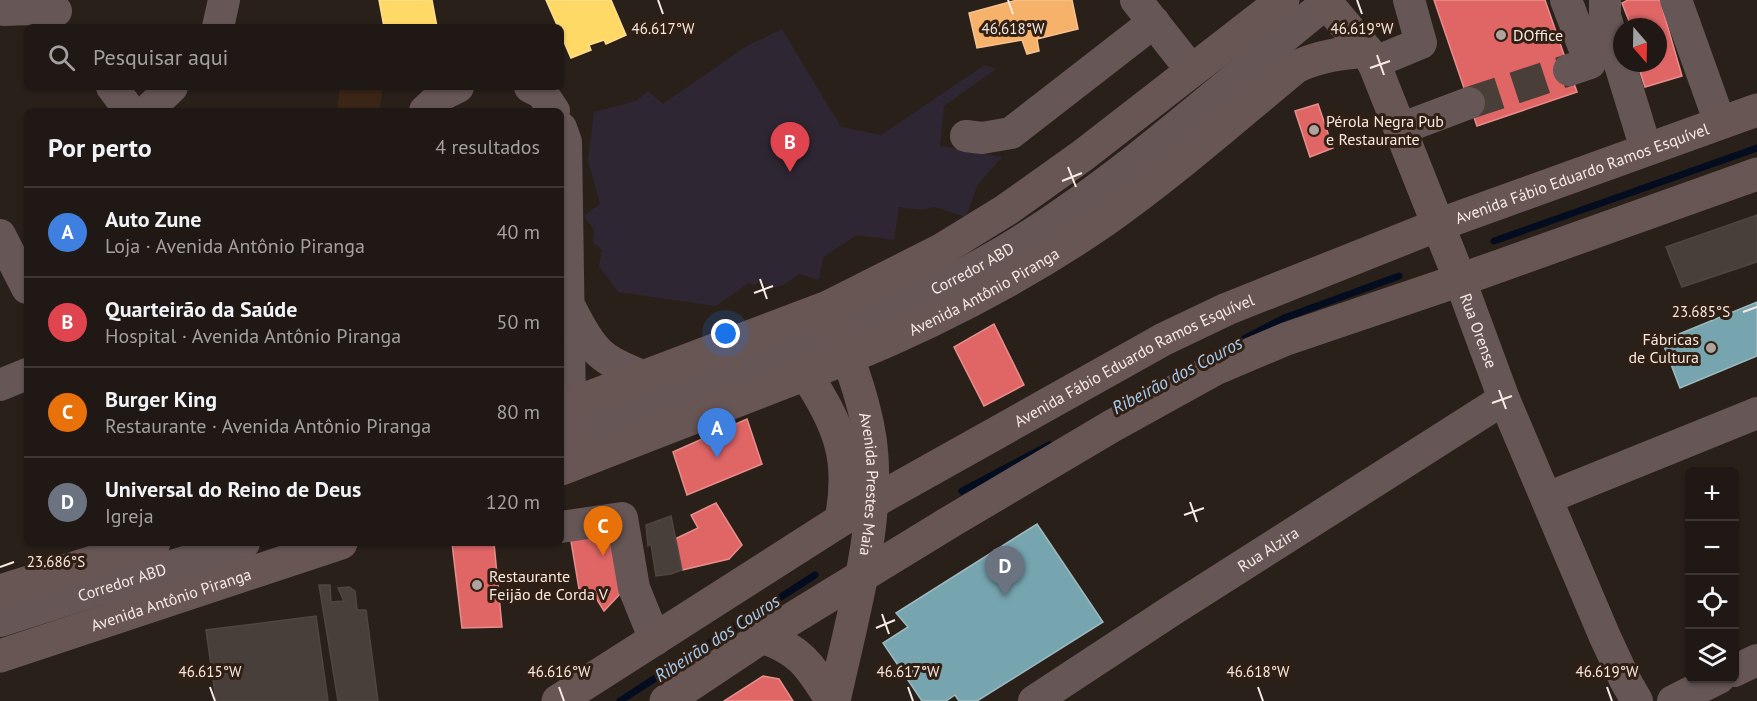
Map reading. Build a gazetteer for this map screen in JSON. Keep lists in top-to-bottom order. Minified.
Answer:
{"streets":{"main road":["Avenida Fábio Eduardo Ramos Esquível","Avenida Antônio Piranga","Rua Orense","Avenida Prestes Maia"],"street":["Corredor ABD","Rua Alzira"]},"crossings":[["Avenida Fábio Eduardo Ramos Esquível","Rua Orense"],["Avenida Fábio Eduardo Ramos Esquível","Avenida Prestes Maia"],["Corredor ABD","Avenida Antônio Piranga"],["Corredor ABD","Rua Orense"],["Corredor ABD","Avenida Prestes Maia"],["Avenida Antônio Piranga","Rua Orense"],["Avenida Antônio Piranga","Avenida Prestes Maia"],["Rua Orense","Rua Alzira"]],"water":["Ribeirão dos Couros"],"places":["DOffice","Pérola Negra Pub e Restaurante","Fábricas de Cultura","Restaurante Feijão de Corda V"],"north":"bottom","page":{"search":"Pesquisar aqui","heading":["Por perto","4 resultados"],"pins":["B","A","C","D"],"list":[{"mark":"A","name":"Auto Zune","note":"Loja · Avenida Antônio Piranga","value":"40 m"},{"mark":"B","name":"Quarteirão da Saúde","note":"Hospital · Avenida Antônio Piranga","value":"50 m"},{"mark":"C","name":"Burger King","note":"Restaurante · Avenida Antônio Piranga","value":"80 m"},{"mark":"D","name":"Universal do Reino de Deus","note":"Igreja","value":"120 m"}],"map_buttons":["+","−"]},"coordinates":["46.617°W","46.618°W","46.619°W","23.685°S","23.686°S","46.615°W","46.616°W"]}
